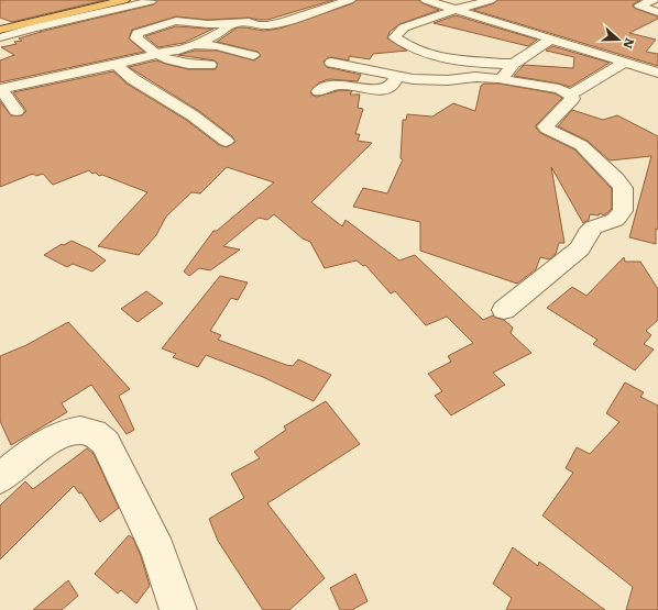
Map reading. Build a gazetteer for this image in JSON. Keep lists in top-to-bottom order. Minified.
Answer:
{"north":"right"}
